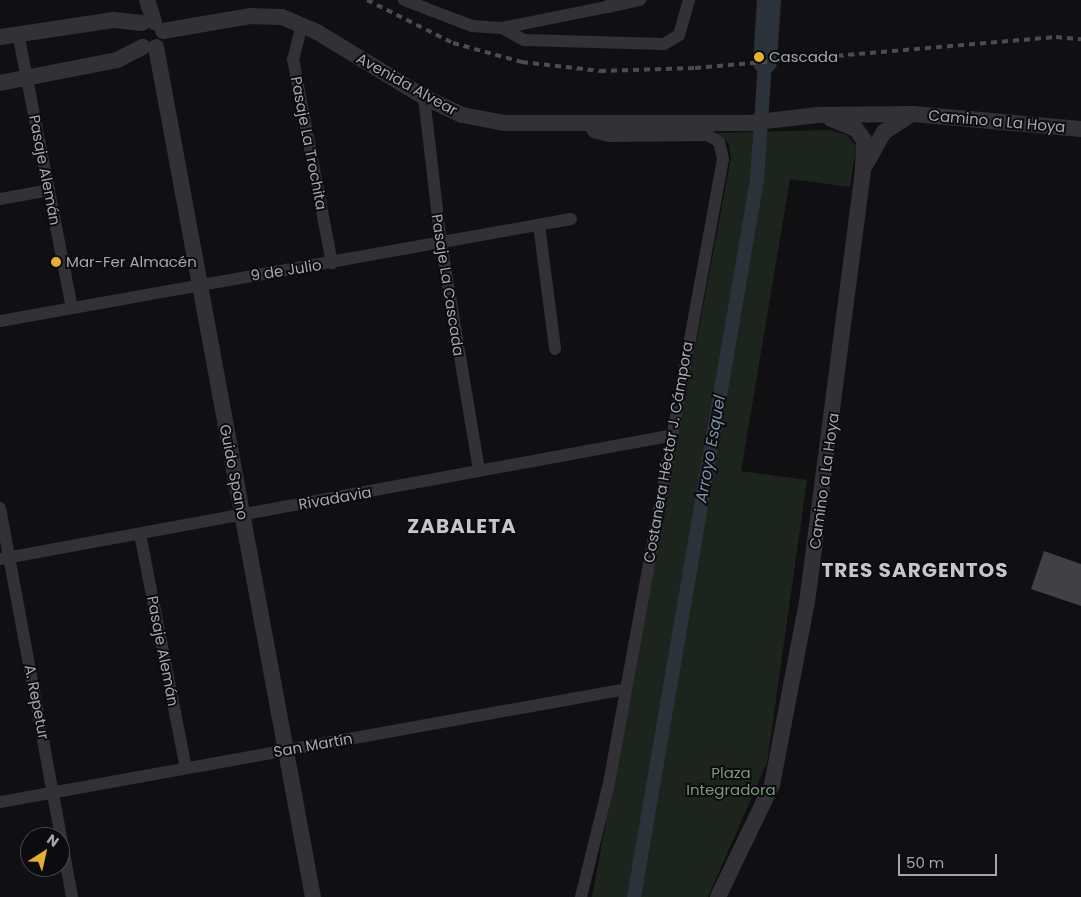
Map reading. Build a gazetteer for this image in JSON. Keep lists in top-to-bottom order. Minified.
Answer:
{"streets":{"street":["Avenida Alvear","Camino a La Hoya","Pasaje La Trochita","Pasaje Alemán","9 de Julio","Pasaje La Cascada","Costanera Héctor J. Cámpora","Guido Spano","Rivadavia","A. Repetur","San Martín"]},"crossings":[["Avenida Alvear","Camino a La Hoya"],["Avenida Alvear","Pasaje La Trochita"],["Avenida Alvear","Pasaje Alemán"],["Avenida Alvear","Pasaje La Cascada"],["Avenida Alvear","Costanera Héctor J. Cámpora"],["Avenida Alvear","Guido Spano"],["Pasaje La Trochita","9 de Julio"],["Pasaje Alemán","9 de Julio"],["Pasaje Alemán","Rivadavia"],["Pasaje Alemán","San Martín"],["9 de Julio","Pasaje La Cascada"],["9 de Julio","Guido Spano"],["Pasaje La Cascada","Rivadavia"],["Costanera Héctor J. Cámpora","Rivadavia"],["Costanera Héctor J. Cámpora","San Martín"],["Guido Spano","Rivadavia"],["Guido Spano","San Martín"],["Rivadavia","A. Repetur"],["A. Repetur","San Martín"]],"districts":["ZABALETA","TRES SARGENTOS"],"water":["Arroyo Esquel"],"parks":["Plaza Integradora"],"places":["Cascada","Mar-Fer Almacén"],"scale_bar":"50 m","north":"top right"}
